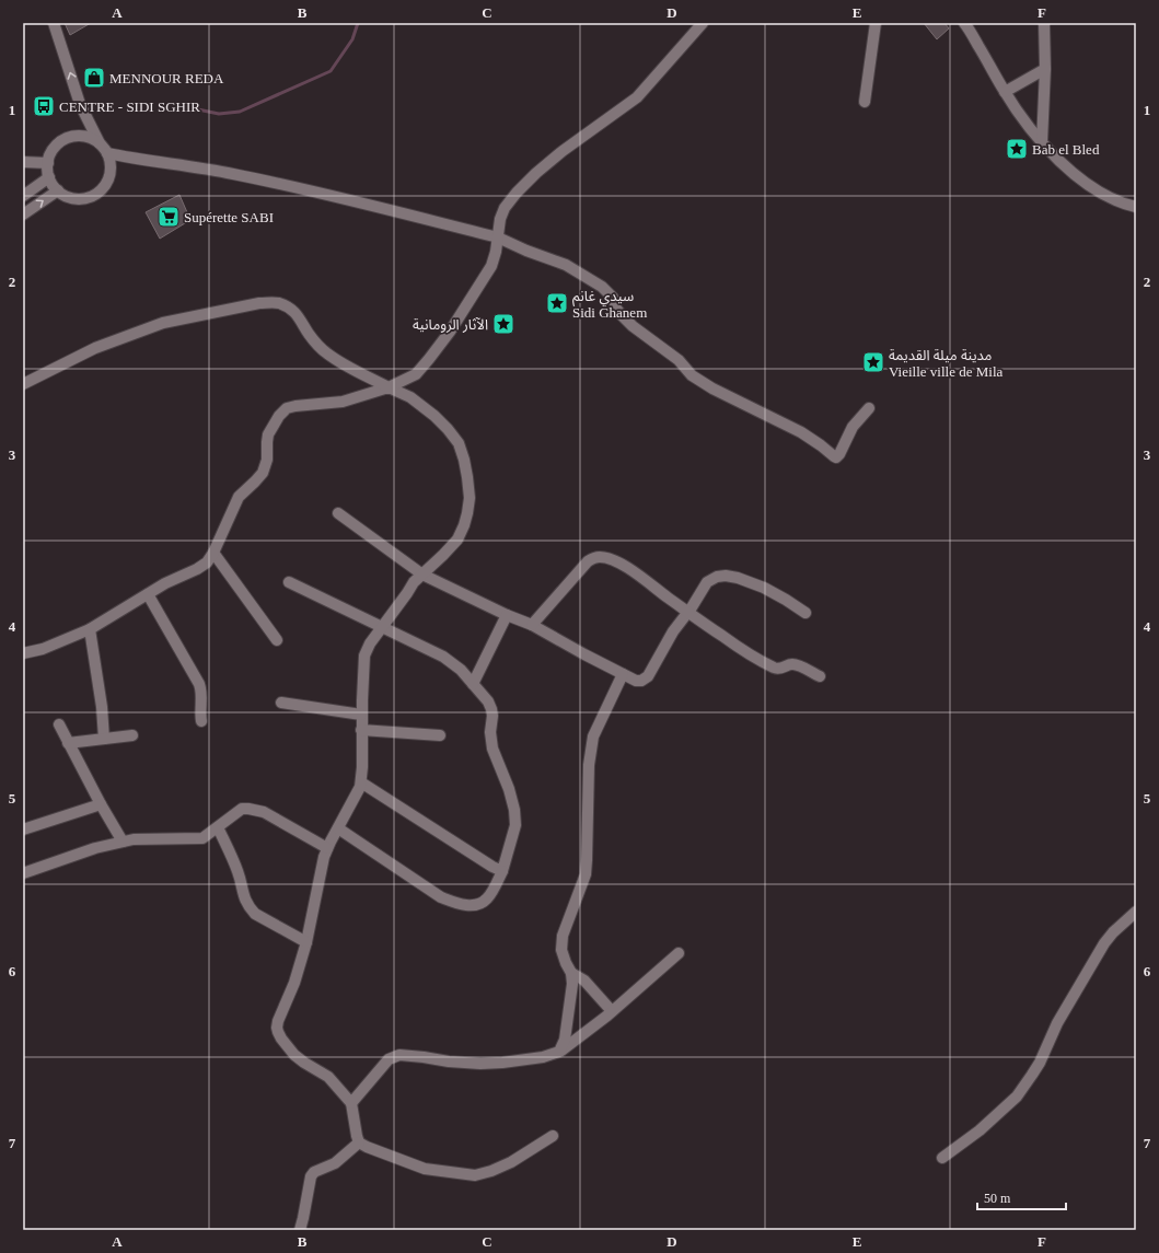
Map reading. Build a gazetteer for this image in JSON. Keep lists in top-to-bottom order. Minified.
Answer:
{"places":{"shop":["MENNOUR REDA"],"bus stop":["CENTRE - SIDI SGHIR"],"place":["Bab el Bled","سيدي غانم Sidi Ghanem","الآثار الرومانية","مدينة ميلة القديمة Vieille ville de Mila"],"supermarket":["Supérette SABI"]},"scale_bar":"50 m","grid":{"columns":["A","B","C","D","E","F"],"rows":["1","2","3","4","5","6","7"]}}
